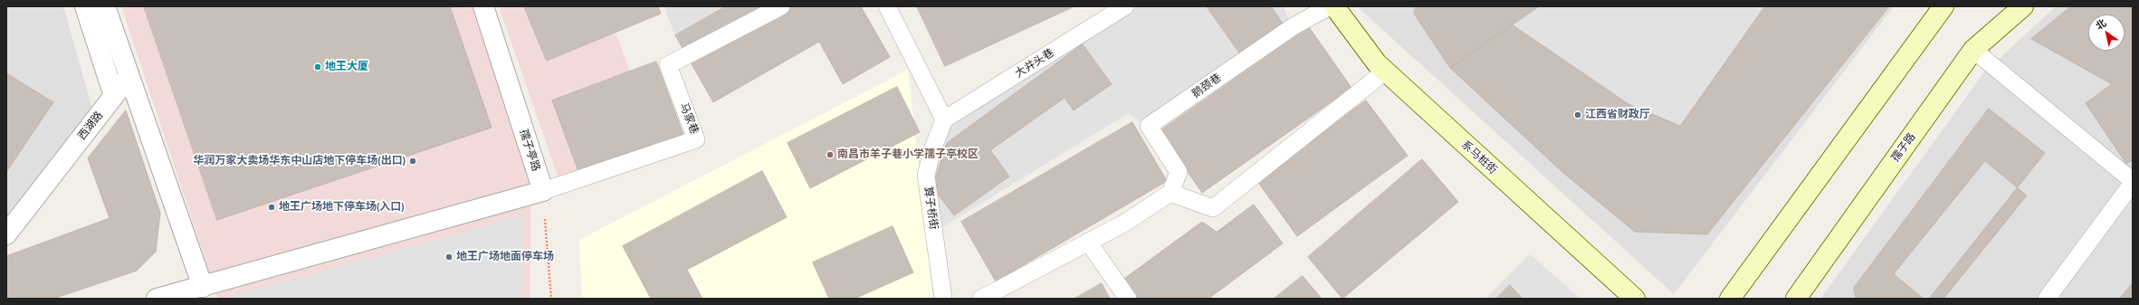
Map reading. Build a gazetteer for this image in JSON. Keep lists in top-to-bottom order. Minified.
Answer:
{"streets":{"main road":["孺子路","系马桩街"],"street":["西湖路","孺子亭路"],"lane":["大井头巷","鹅颈巷","马家巷","算子桥街"]},"crossings":[["大井头巷","算子桥街"],["马家巷","孺子亭路"]],"places":["地王大厦","江西省财政厅","南昌市羊子巷小学孺子亭校区","华润万家大卖场华东中山店地下停车场(出口)","地王广场地下停车场(入口)","地王广场地面停车场"],"north":"top left"}
